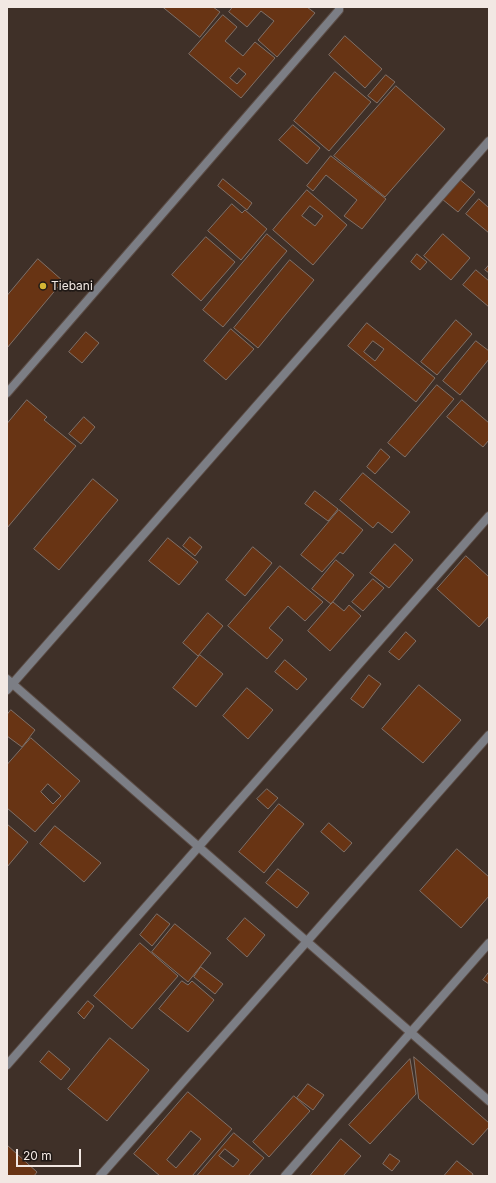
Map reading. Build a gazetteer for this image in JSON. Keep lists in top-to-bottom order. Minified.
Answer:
{"places":["Tiebani"],"scale_bar":"20 m"}
